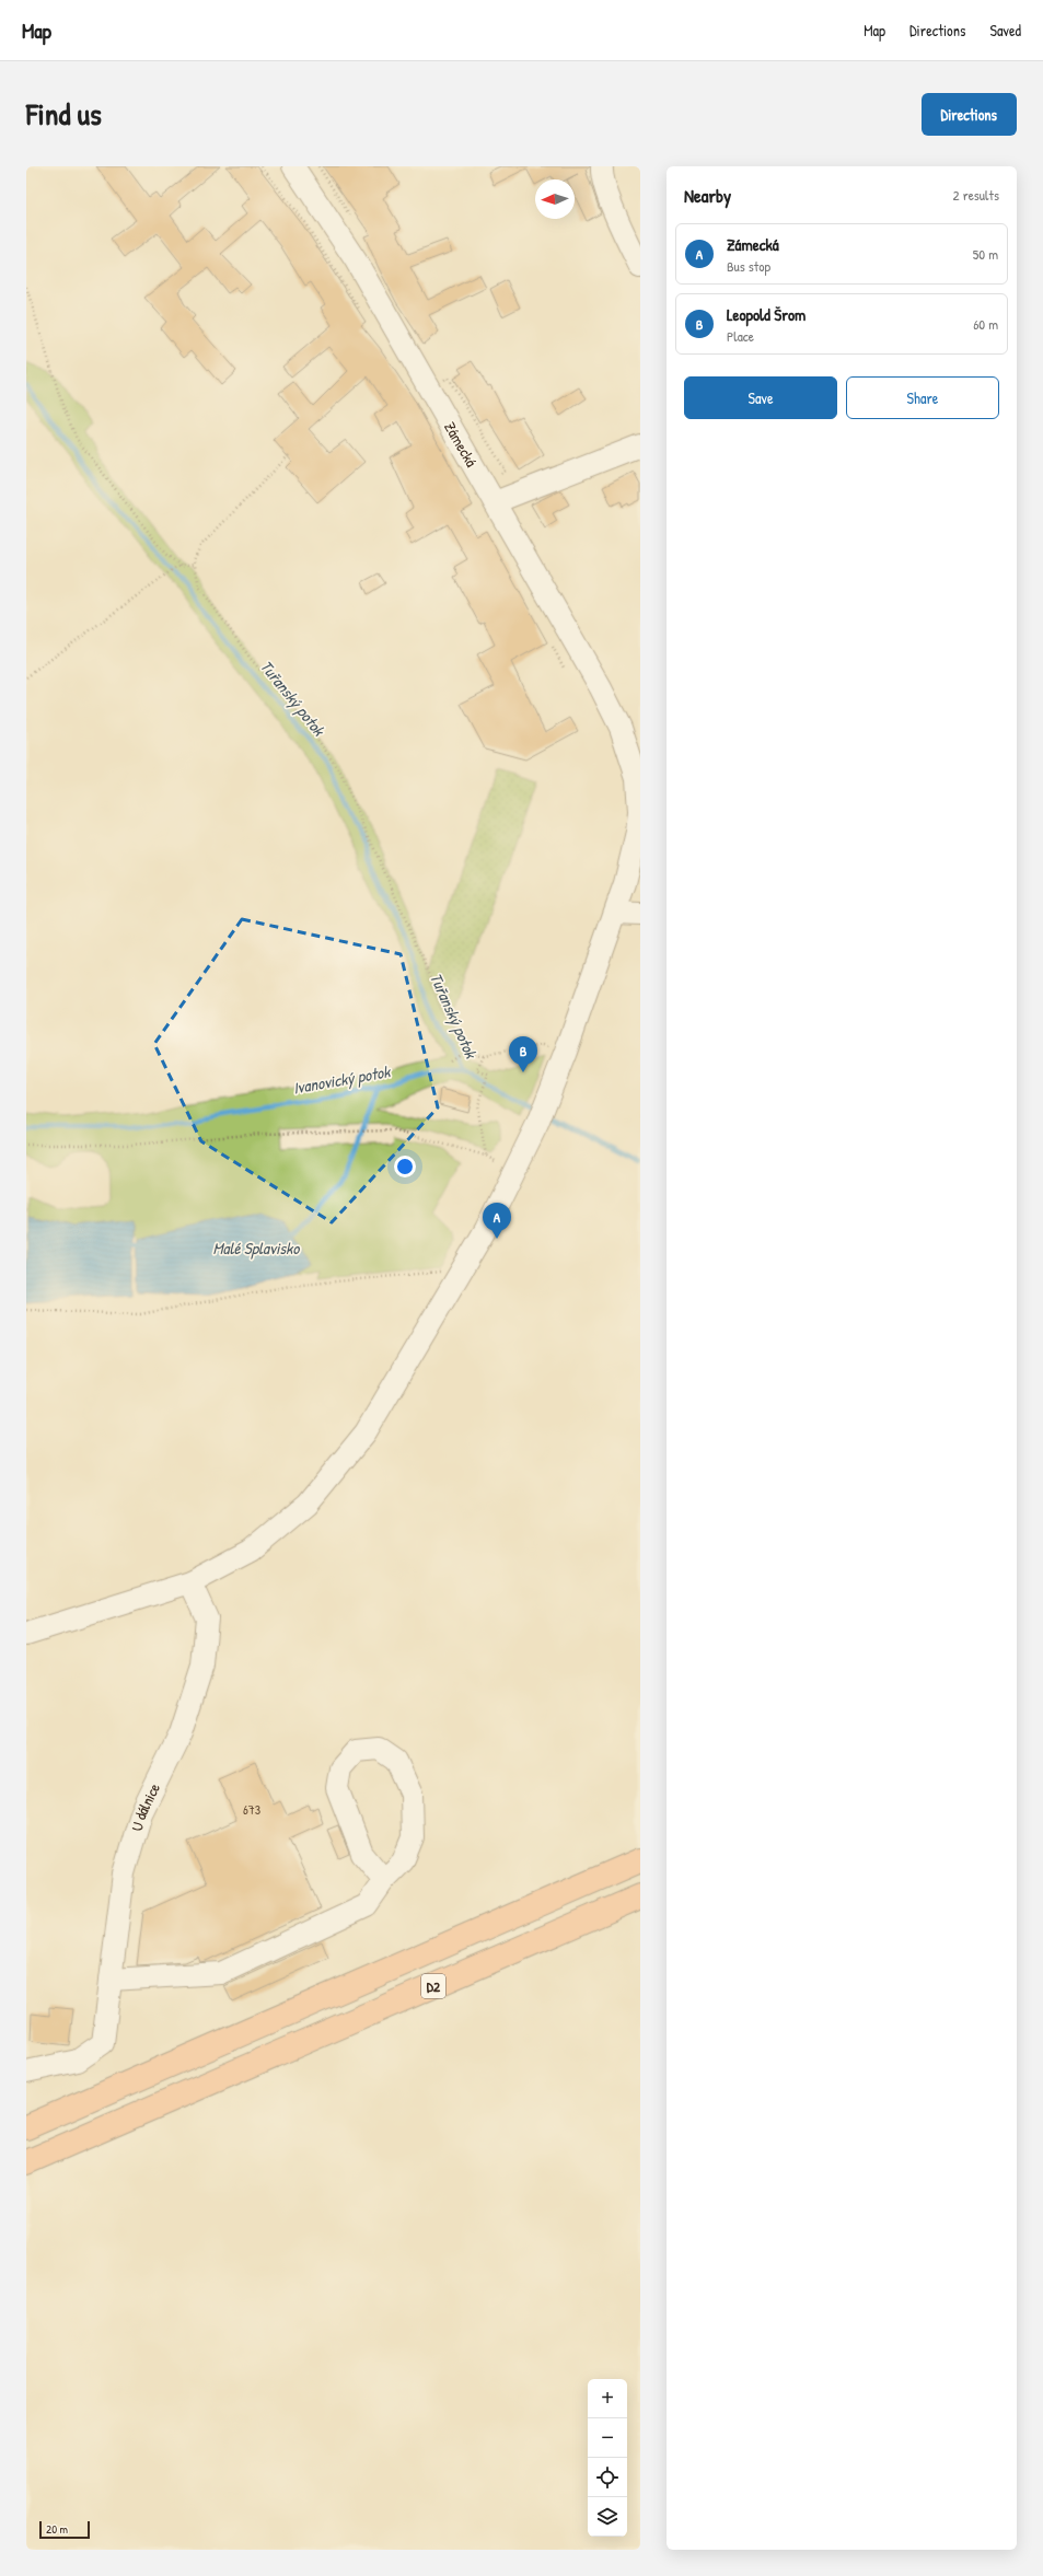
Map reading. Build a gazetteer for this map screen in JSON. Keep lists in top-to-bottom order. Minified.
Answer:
{"streets":{"highway":["D2"],"street":["Zámecká","U dálnice"]},"crossings":[["Zámecká","U dálnice"]],"water":["Tuřanský potok","Ivanovický potok","Malé Splavisko"],"house_numbers":["673"],"scale_bar":"20 m","north":"left","page":{"header":"Map","nav":["Map","Directions","Saved"],"title":"Find us","buttons":["Directions",["Save","Share"]],"heading":["Nearby","2 results"],"list":[{"mark":"A","name":"Zámecká","note":"Bus stop","value":"50 m"},{"mark":"B","name":"Leopold Šrom","note":"Place","value":"60 m"}],"pins":["B","A"],"map_buttons":["+","−"],"scale":"20 m"}}
